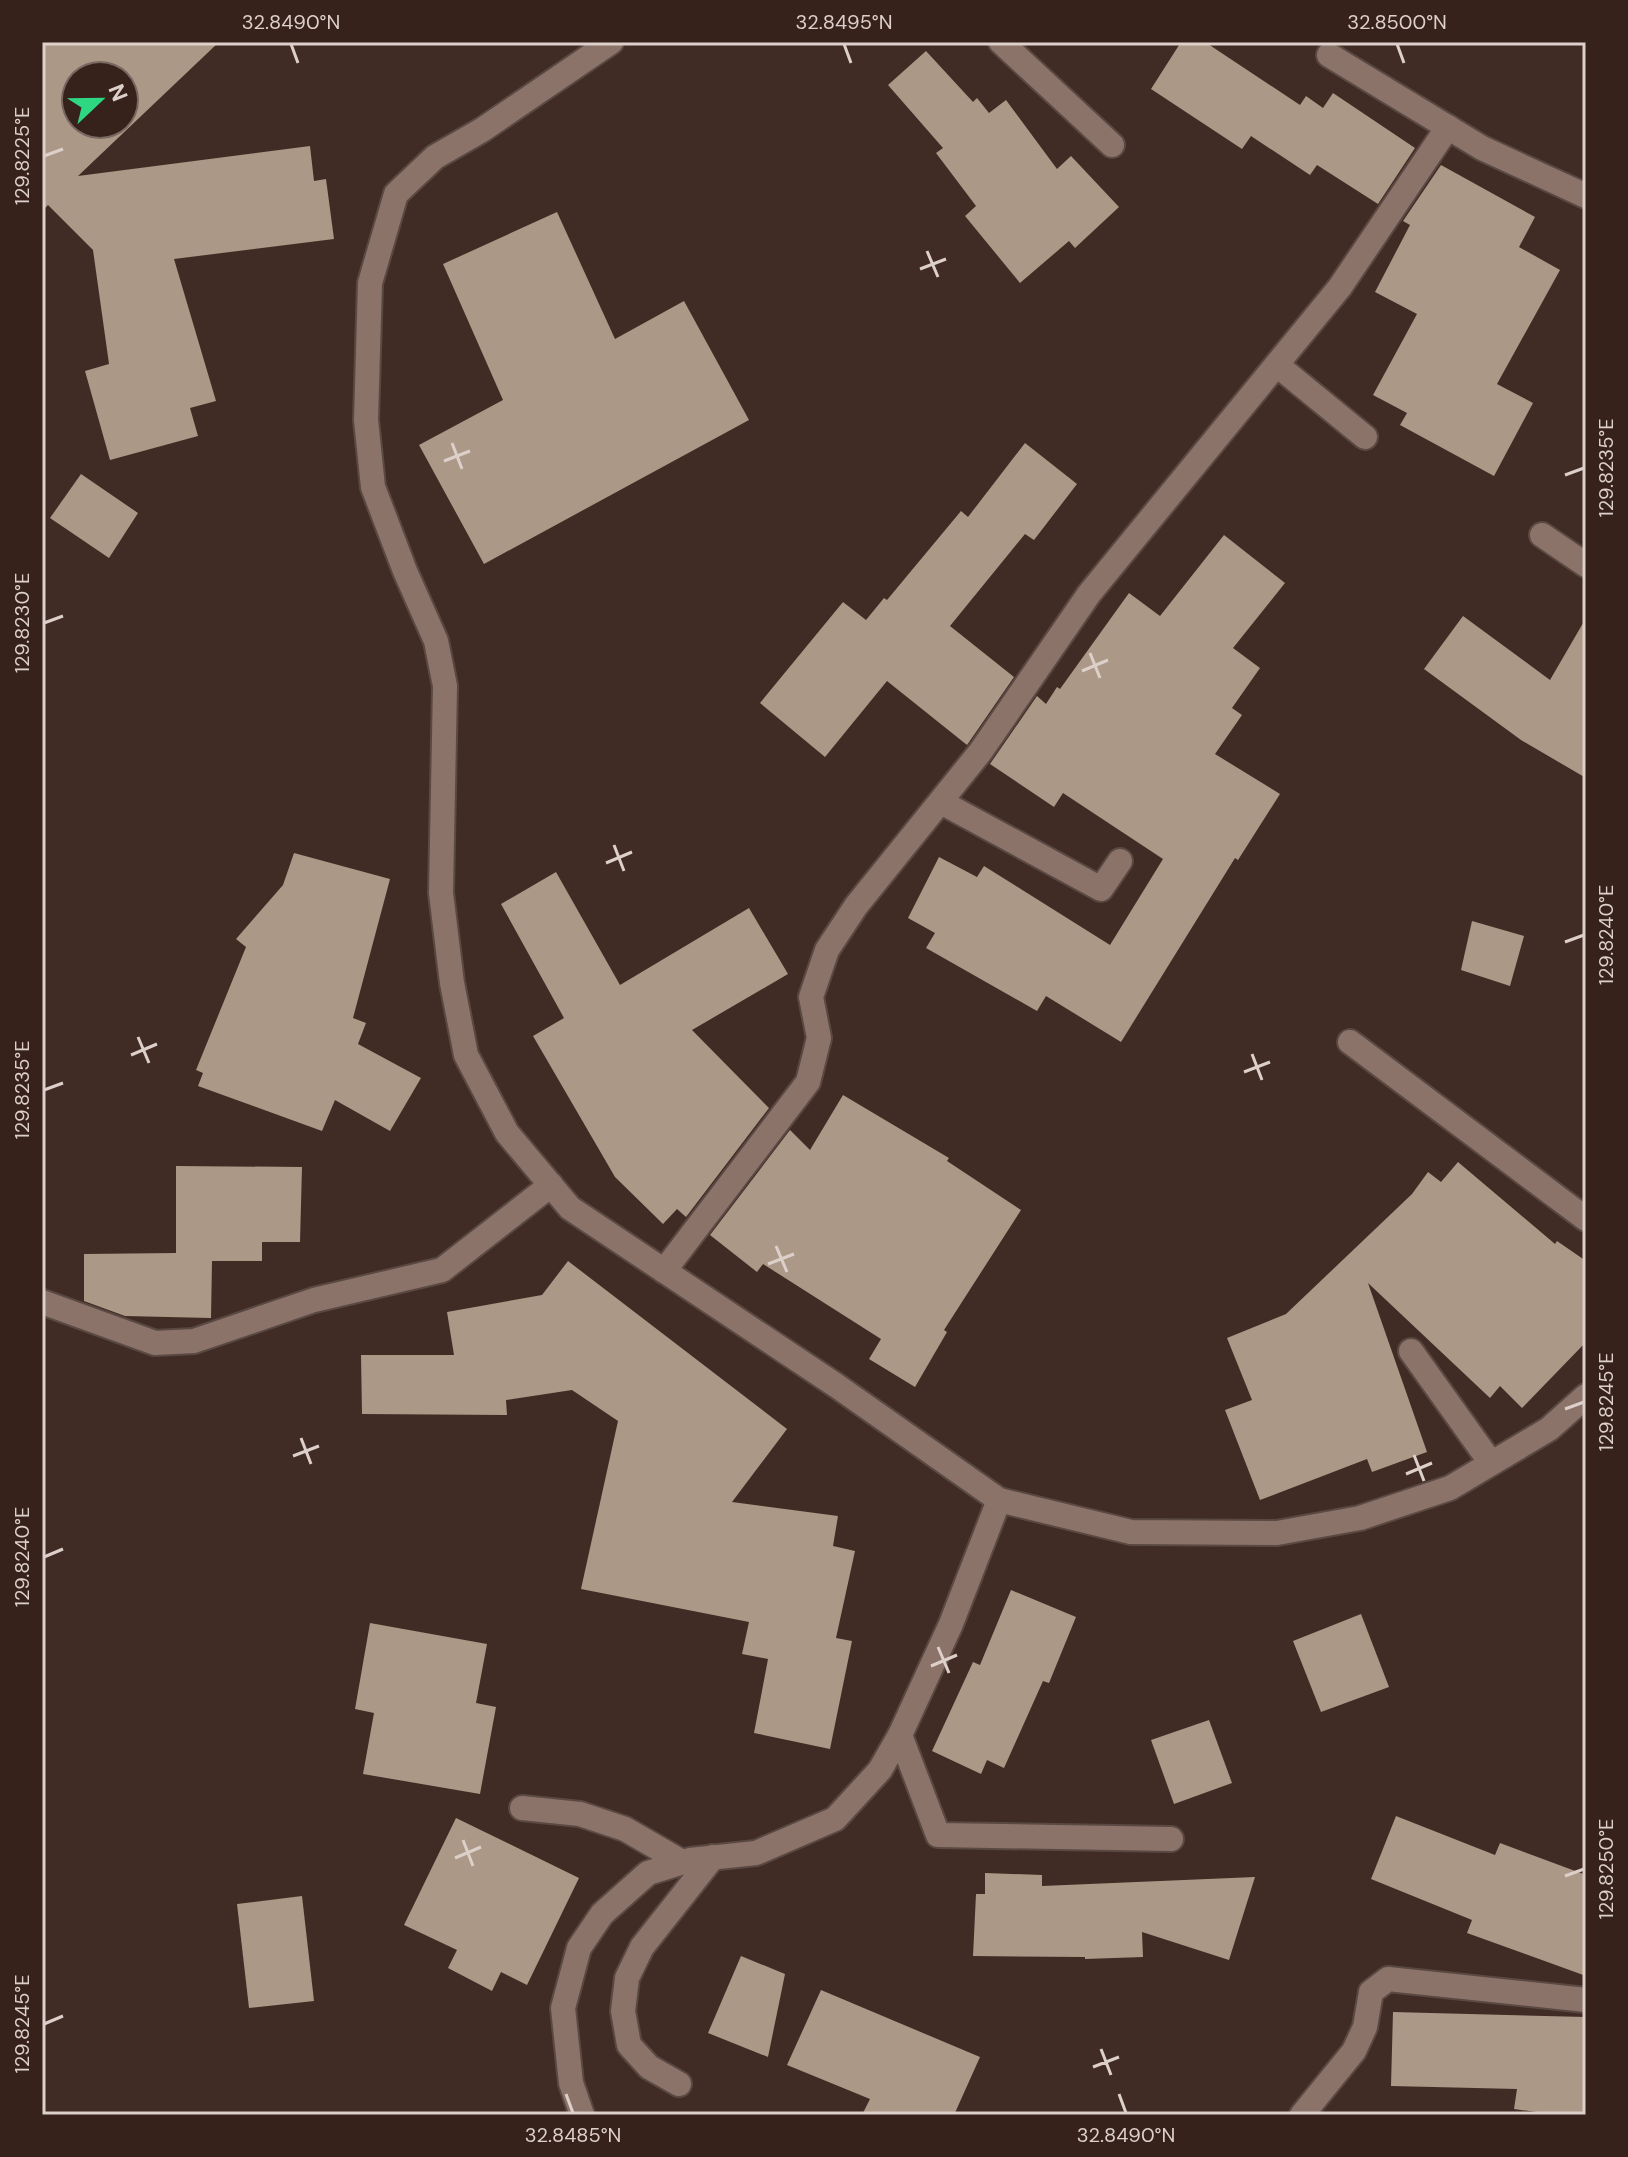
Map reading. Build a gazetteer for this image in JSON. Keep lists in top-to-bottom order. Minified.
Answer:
{"north":"right","coordinates":["32.8490°N","32.8495°N","32.8500°N","129.8225°E","129.8235°E","129.8230°E","129.8240°E","129.8245°E","129.8250°E","32.8485°N"]}
